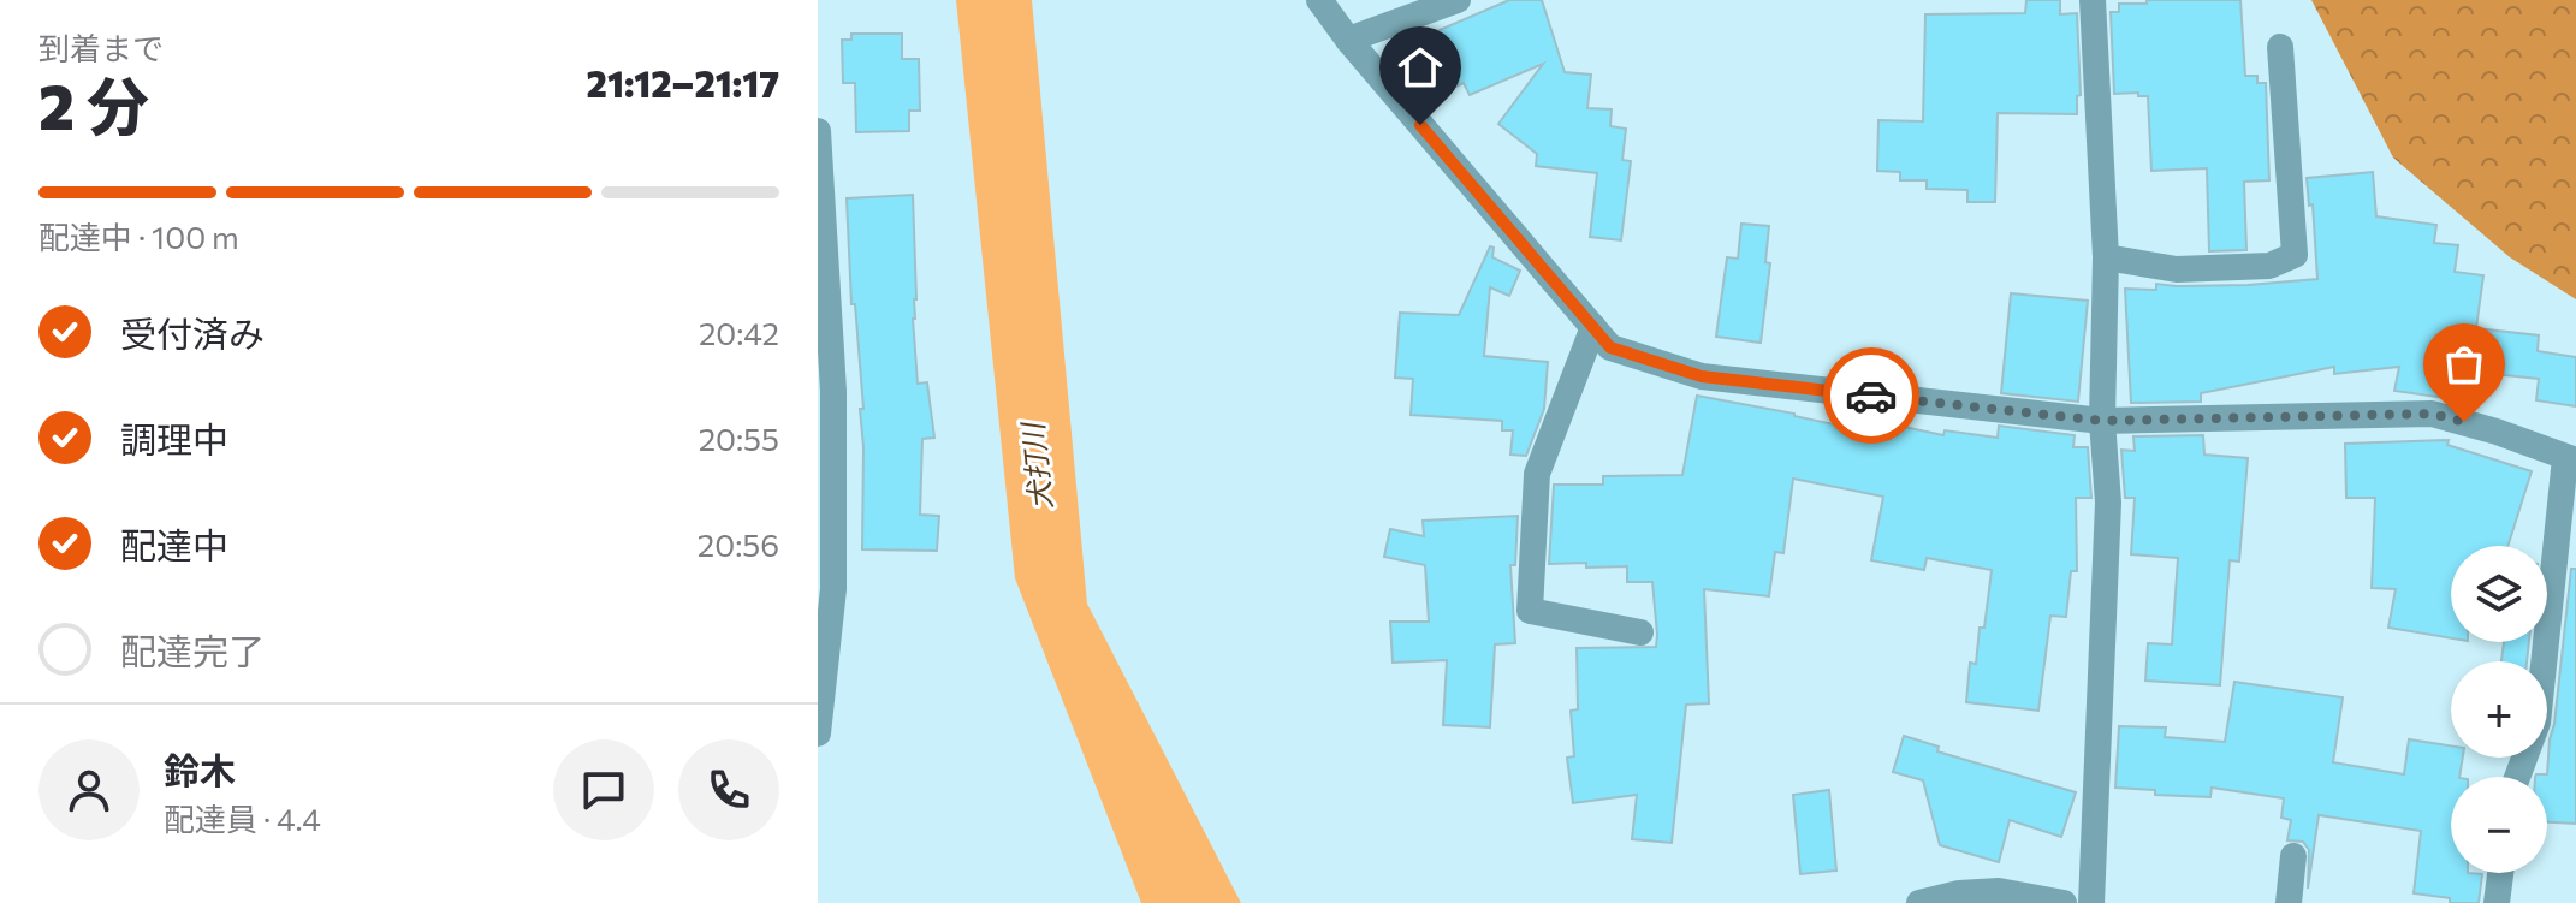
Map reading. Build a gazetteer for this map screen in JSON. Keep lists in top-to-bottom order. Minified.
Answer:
{"water":["犬打川"],"page":{"heading":["2 分","到着まで","21:12–21:17"],"panel":["鈴木","配達員 · 4.4"],"bar":"配達中 · 100 m","list":[["受付済み","20:42"],["調理中","20:55"],["配達中","20:56"],"配達完了"],"map_buttons":["+","−"]}}
